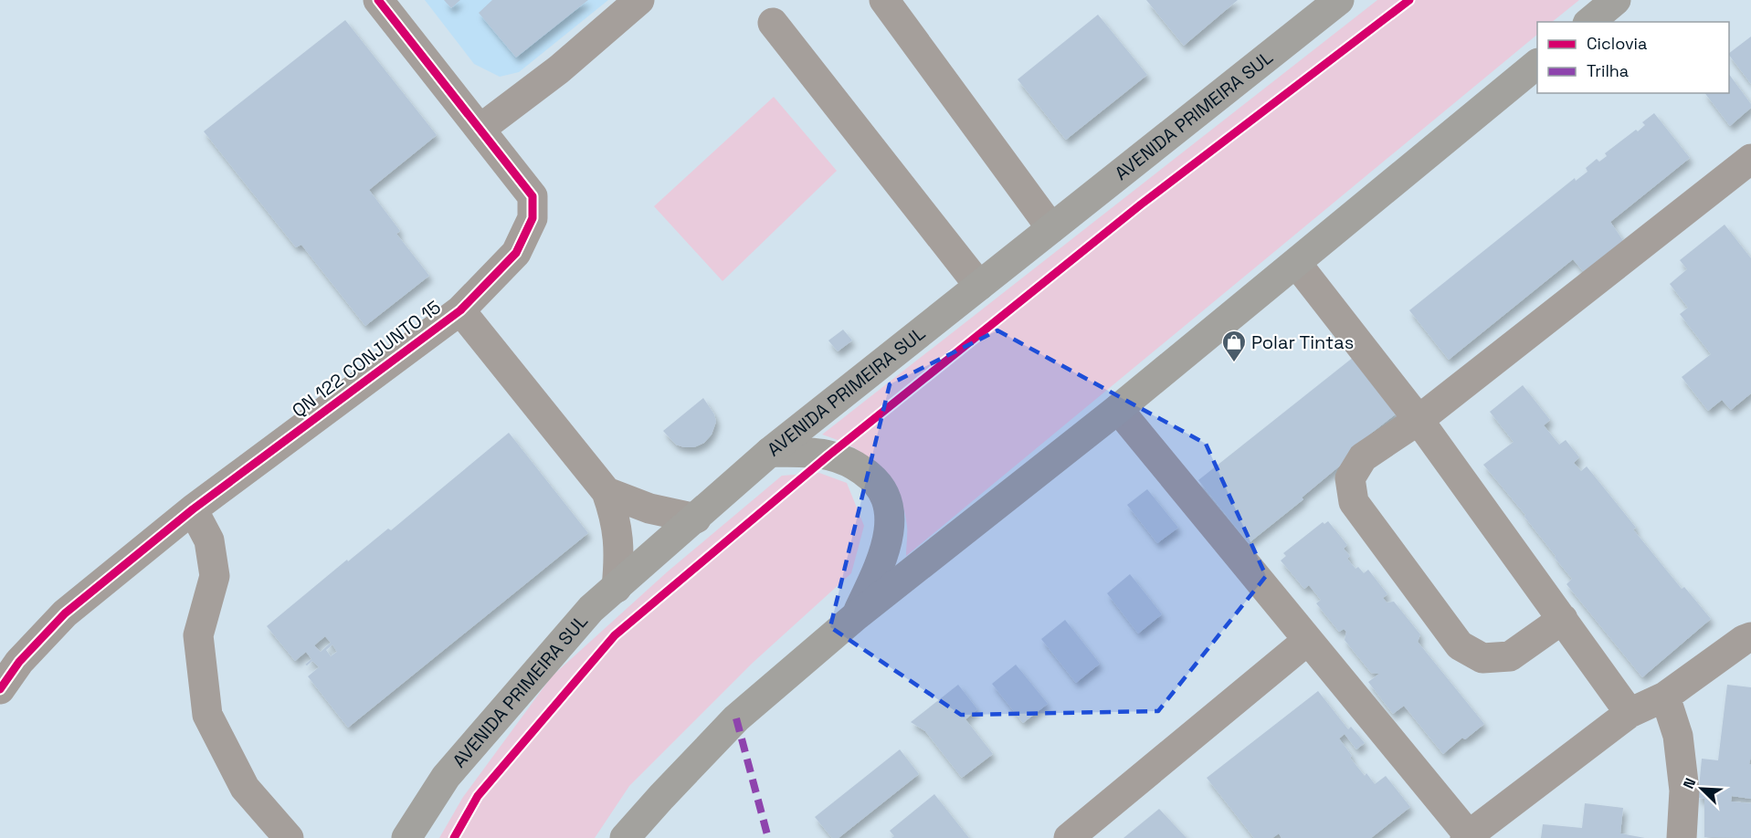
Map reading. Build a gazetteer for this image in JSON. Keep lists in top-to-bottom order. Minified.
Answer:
{"streets":{"main road":["AVENIDA PRIMEIRA SUL"],"street":["QN 122 CONJUNTO 15"]},"places":{"shop":["Polar Tintas"]},"legend":["Ciclovia","Trilha"],"north":"top left"}
